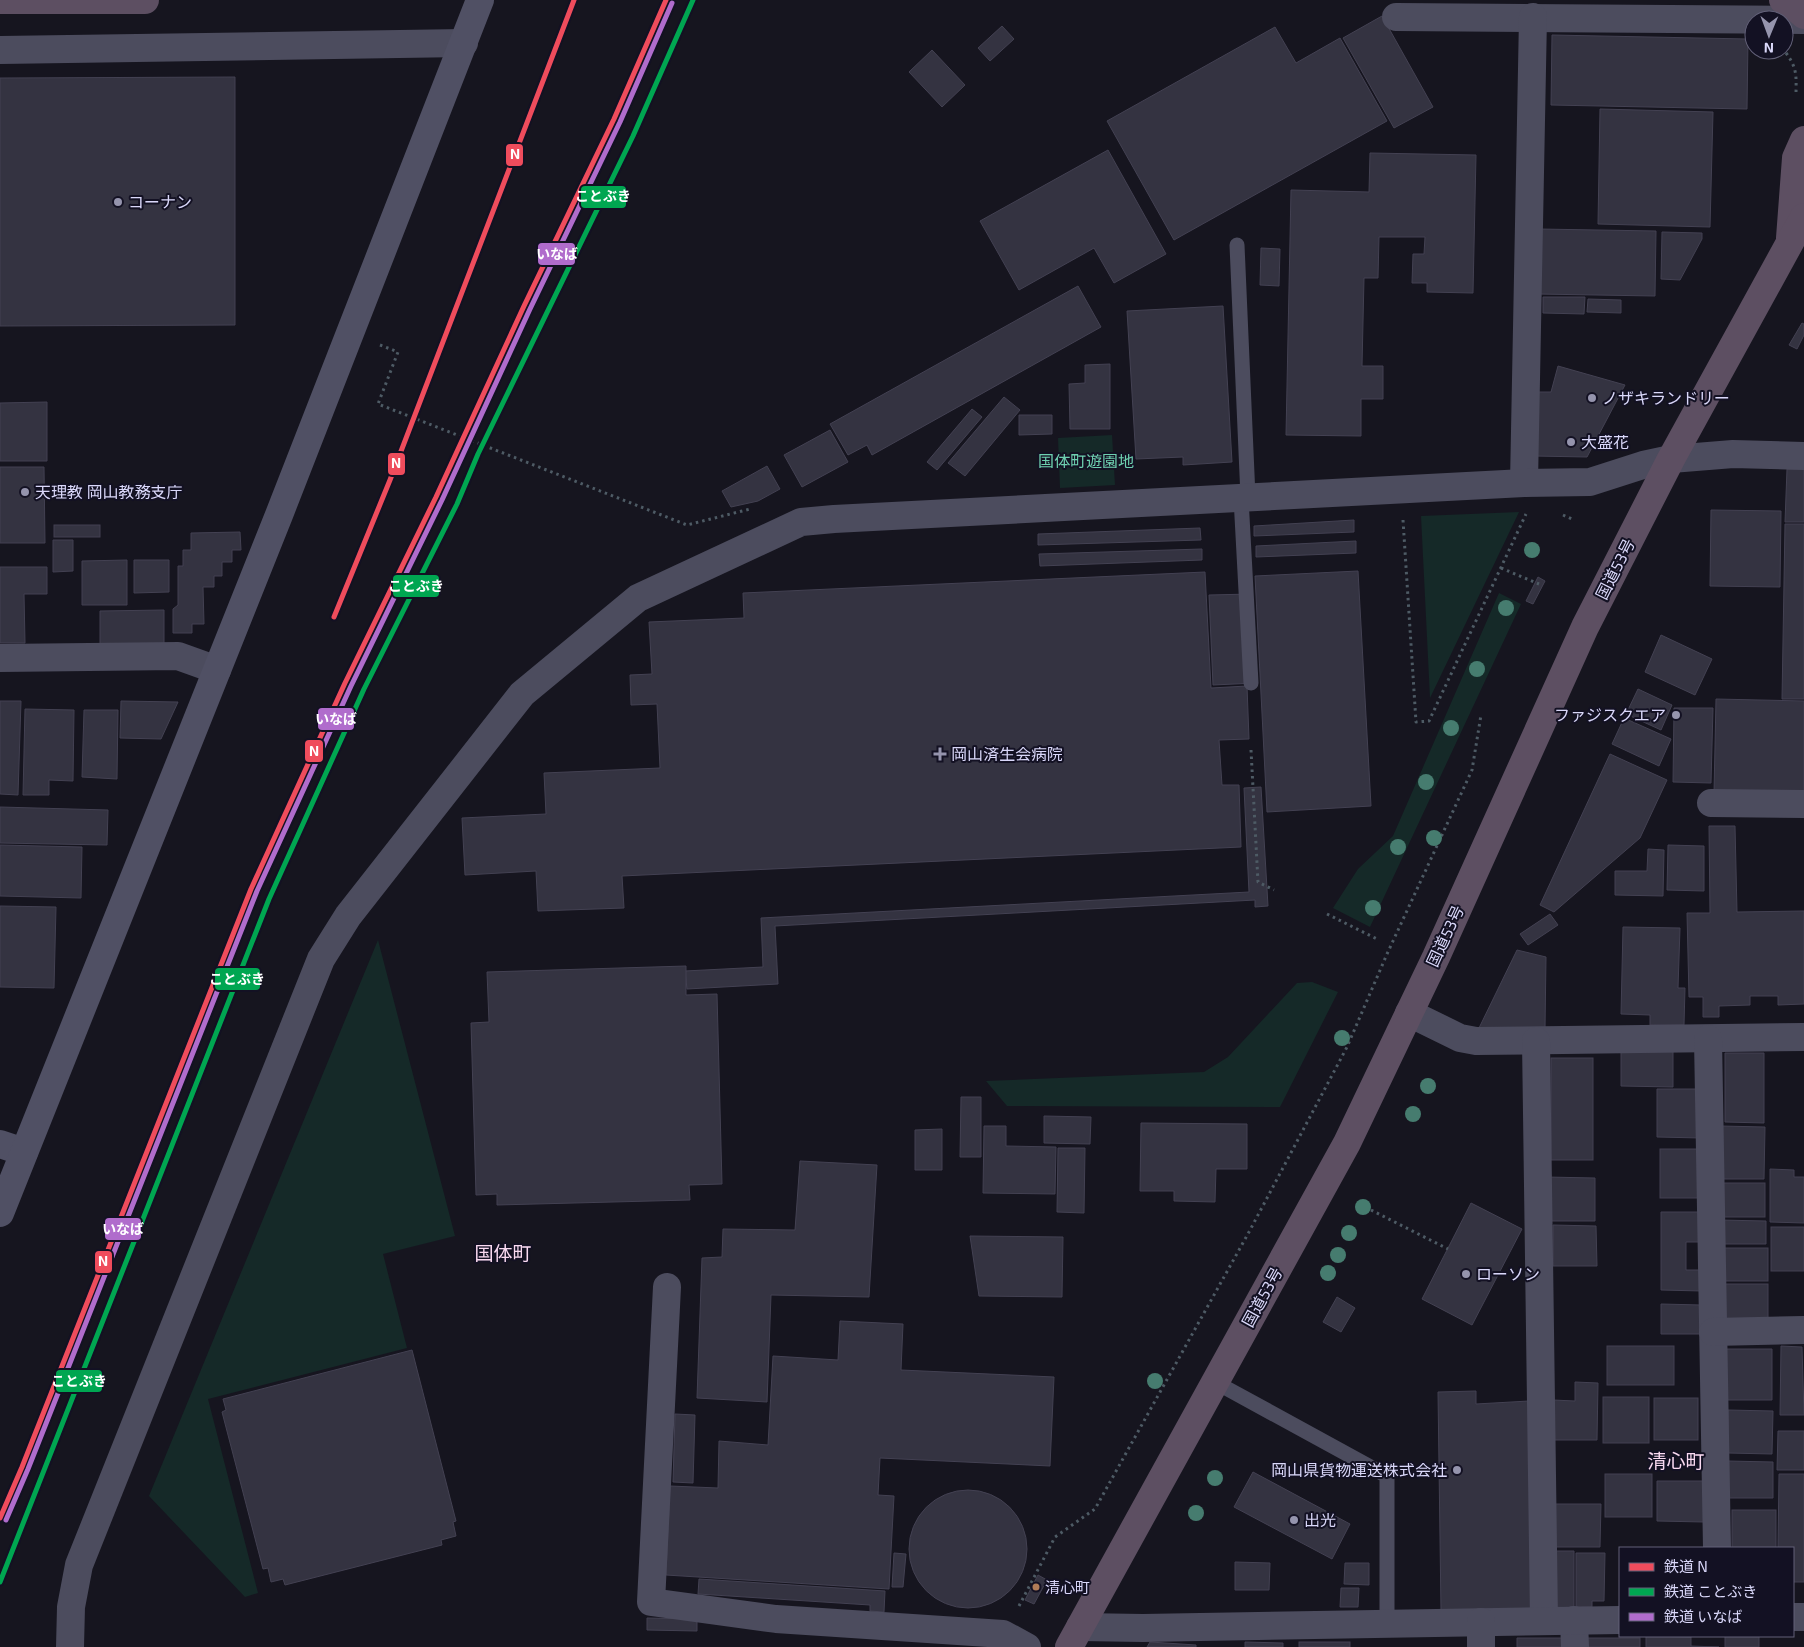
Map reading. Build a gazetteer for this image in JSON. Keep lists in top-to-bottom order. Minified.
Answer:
{"streets":{"highway":["国道53号"]},"districts":["国体町","清心町"],"parks":["国体町遊園地"],"places":{"other":["コーナン","ノザキランドリー","大盛花","天理教 岡山教務支庁","ファジスクエア","ローソン","岡山県貨物運送株式会社","出光","清心町"],"health":["岡山済生会病院"]},"lines":["rail line N","rail line ことぶき","rail line いなば"],"legend":["鉄道 N","鉄道 ことぶき","鉄道 いなば"],"north":"bottom"}
